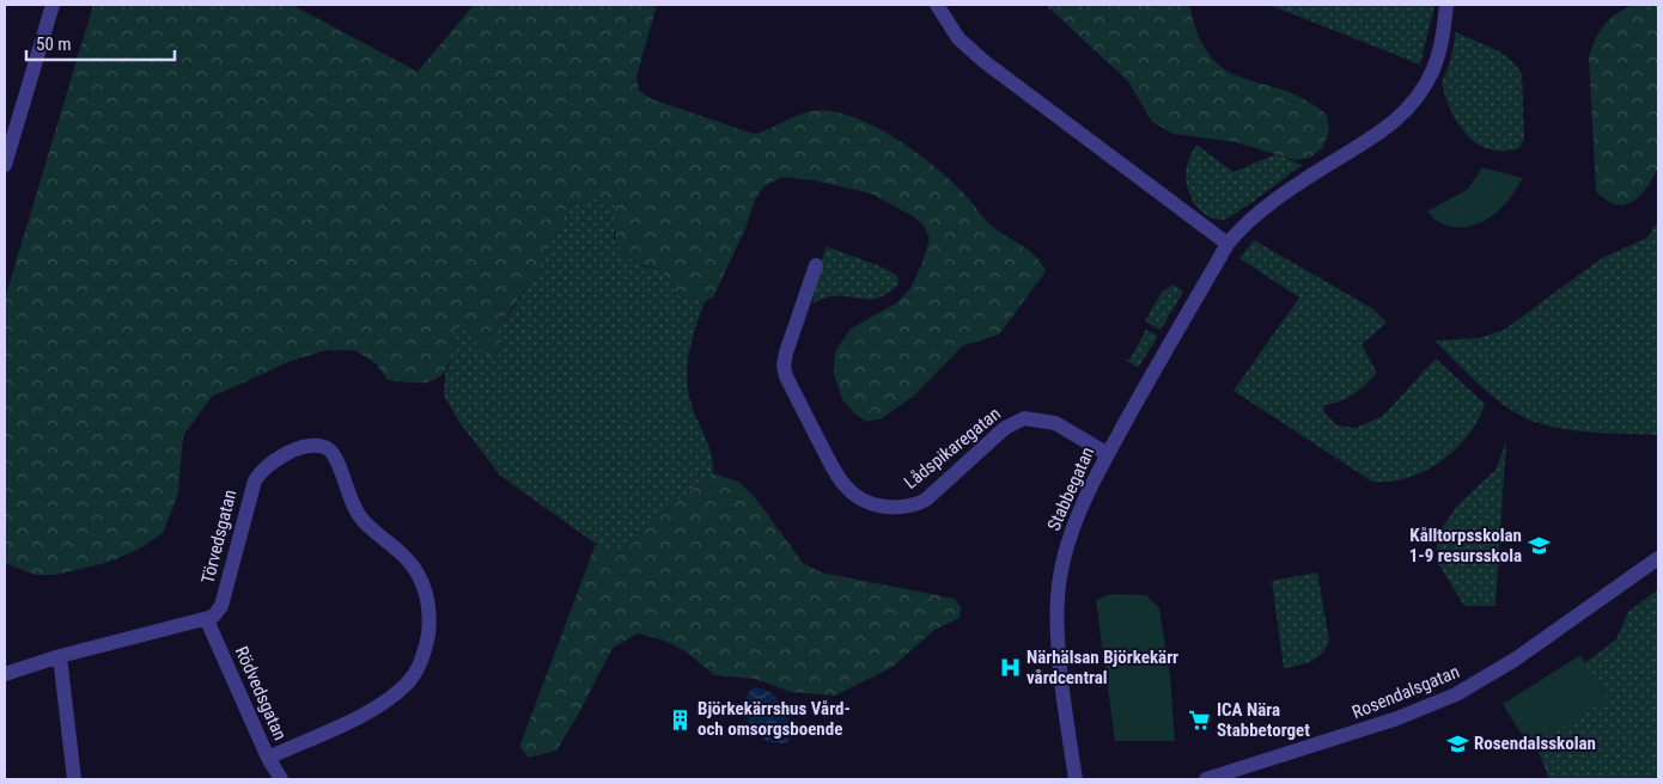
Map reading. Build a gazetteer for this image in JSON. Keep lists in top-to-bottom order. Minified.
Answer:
{"streets":{"street":["Lådspikaregatan","Stabbegatan","Törvedsgatan","Rosendalsgatan","Rödvedsgatan"]},"crossings":[["Lådspikaregatan","Stabbegatan"],["Törvedsgatan","Rödvedsgatan"]],"places":{"school or university":["Kålltorpsskolan 1-9 resursskola","Rosendalsskolan"],"hospital":["Närhälsan Björkekärr vårdcentral"],"building":["Björkekärrshus Vård- och omsorgsboende"],"supermarket":["ICA Nära Stabbetorget"]},"scale_bar":"50 m"}
